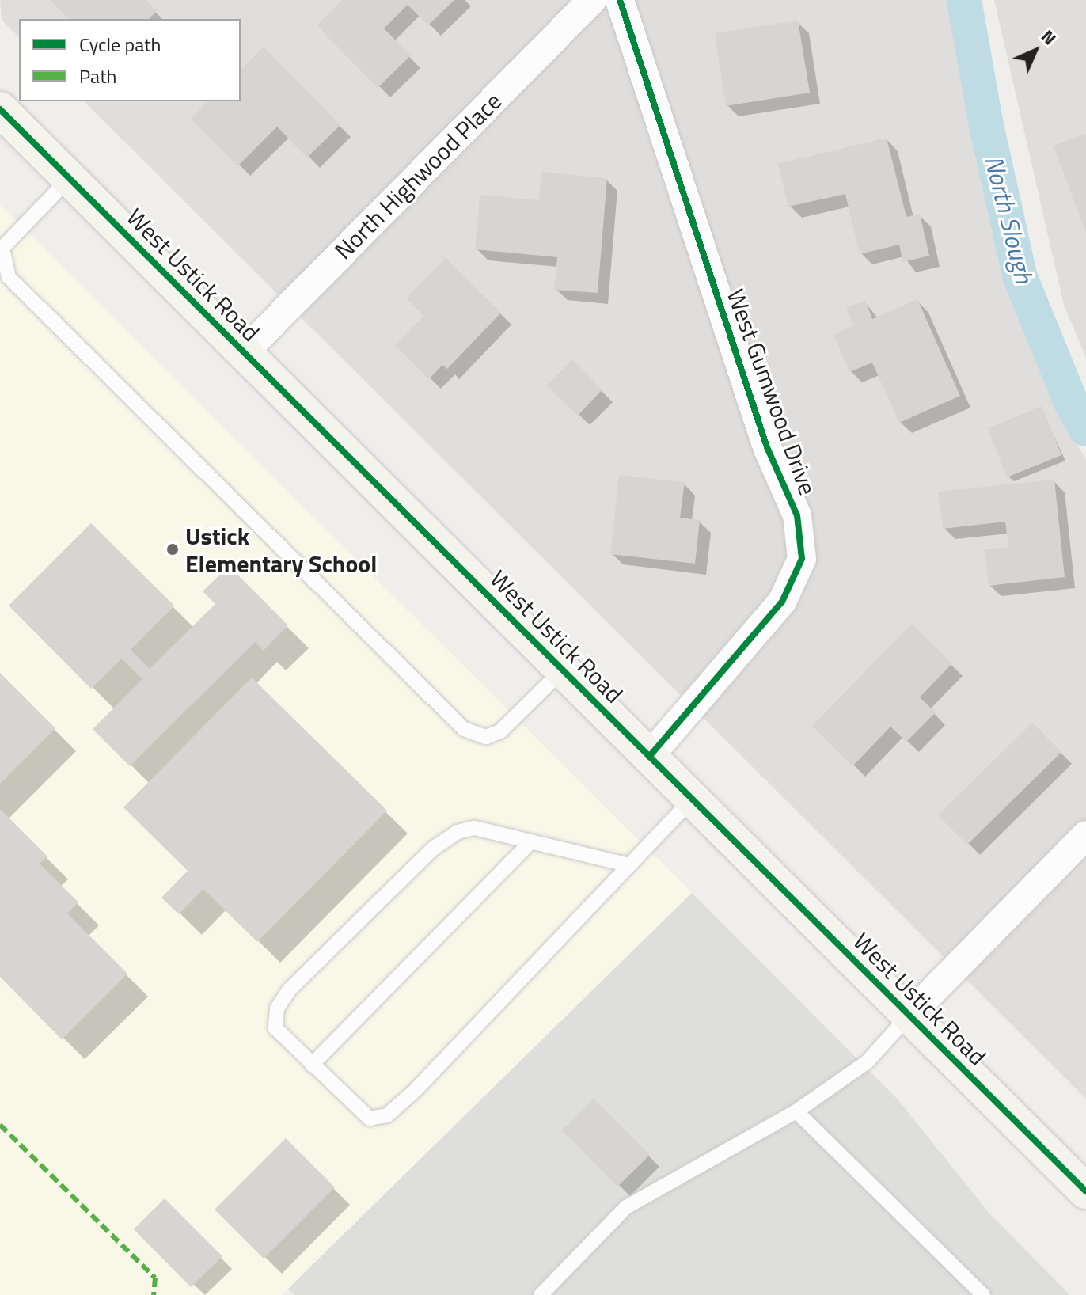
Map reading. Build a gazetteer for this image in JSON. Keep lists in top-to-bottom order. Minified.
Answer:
{"streets":{"main road":["West Ustick Road"],"street":["North Highwood Place","West Gumwood Drive"]},"crossings":[["North Highwood Place","West Ustick Road"],["West Ustick Road","West Gumwood Drive"]],"water":["North Slough"],"places":["Ustick Elementary School"],"legend":["Cycle path","Path"],"north":"top right"}
